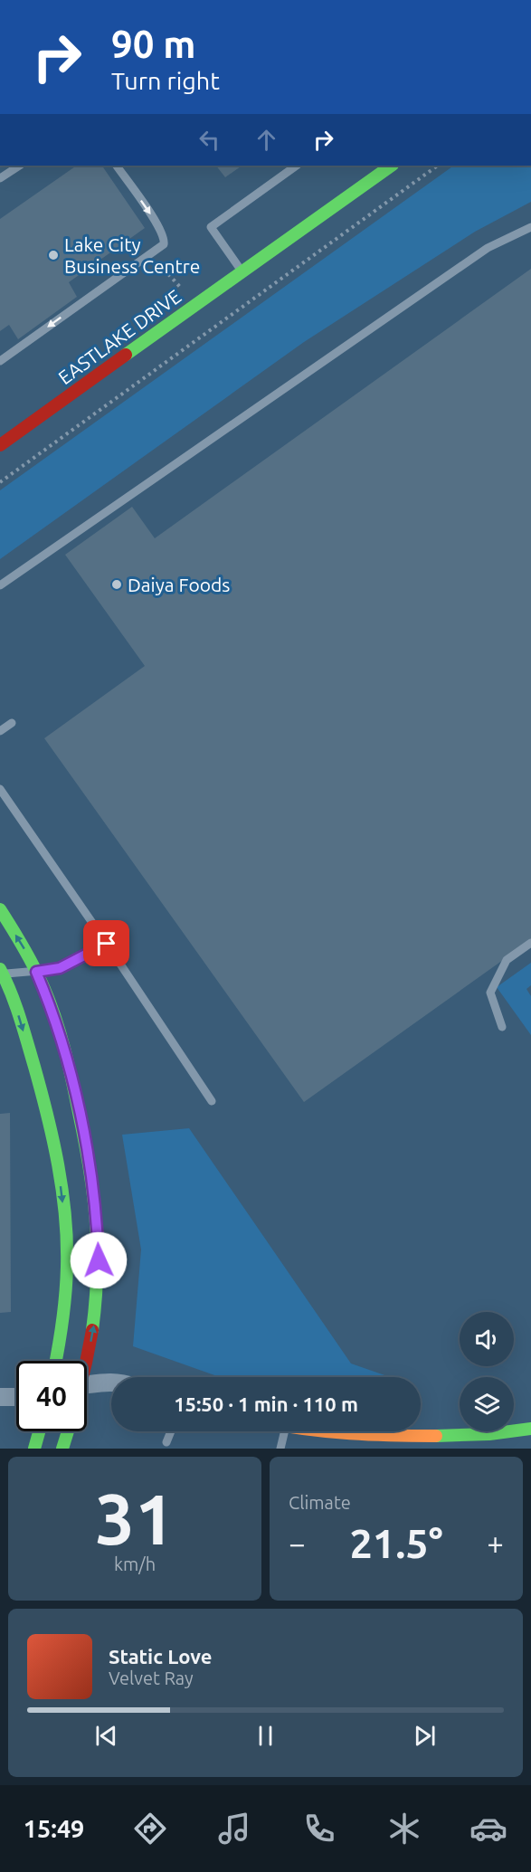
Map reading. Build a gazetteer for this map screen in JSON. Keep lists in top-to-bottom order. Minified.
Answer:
{"streets":{"street":["EASTLAKE DRIVE"]},"places":["Lake City Business Centre","Daiya Foods"],"page":{"turn":["90 m","Turn right"],"limit":"40","trip":"15:50 · 1 min · 110 m","tile":[["31","km/h"],"Climate"],"heat":["−","21.5°","+"],"song":["Static Love","Velvet Ray"],"tabs":"15:49"}}
